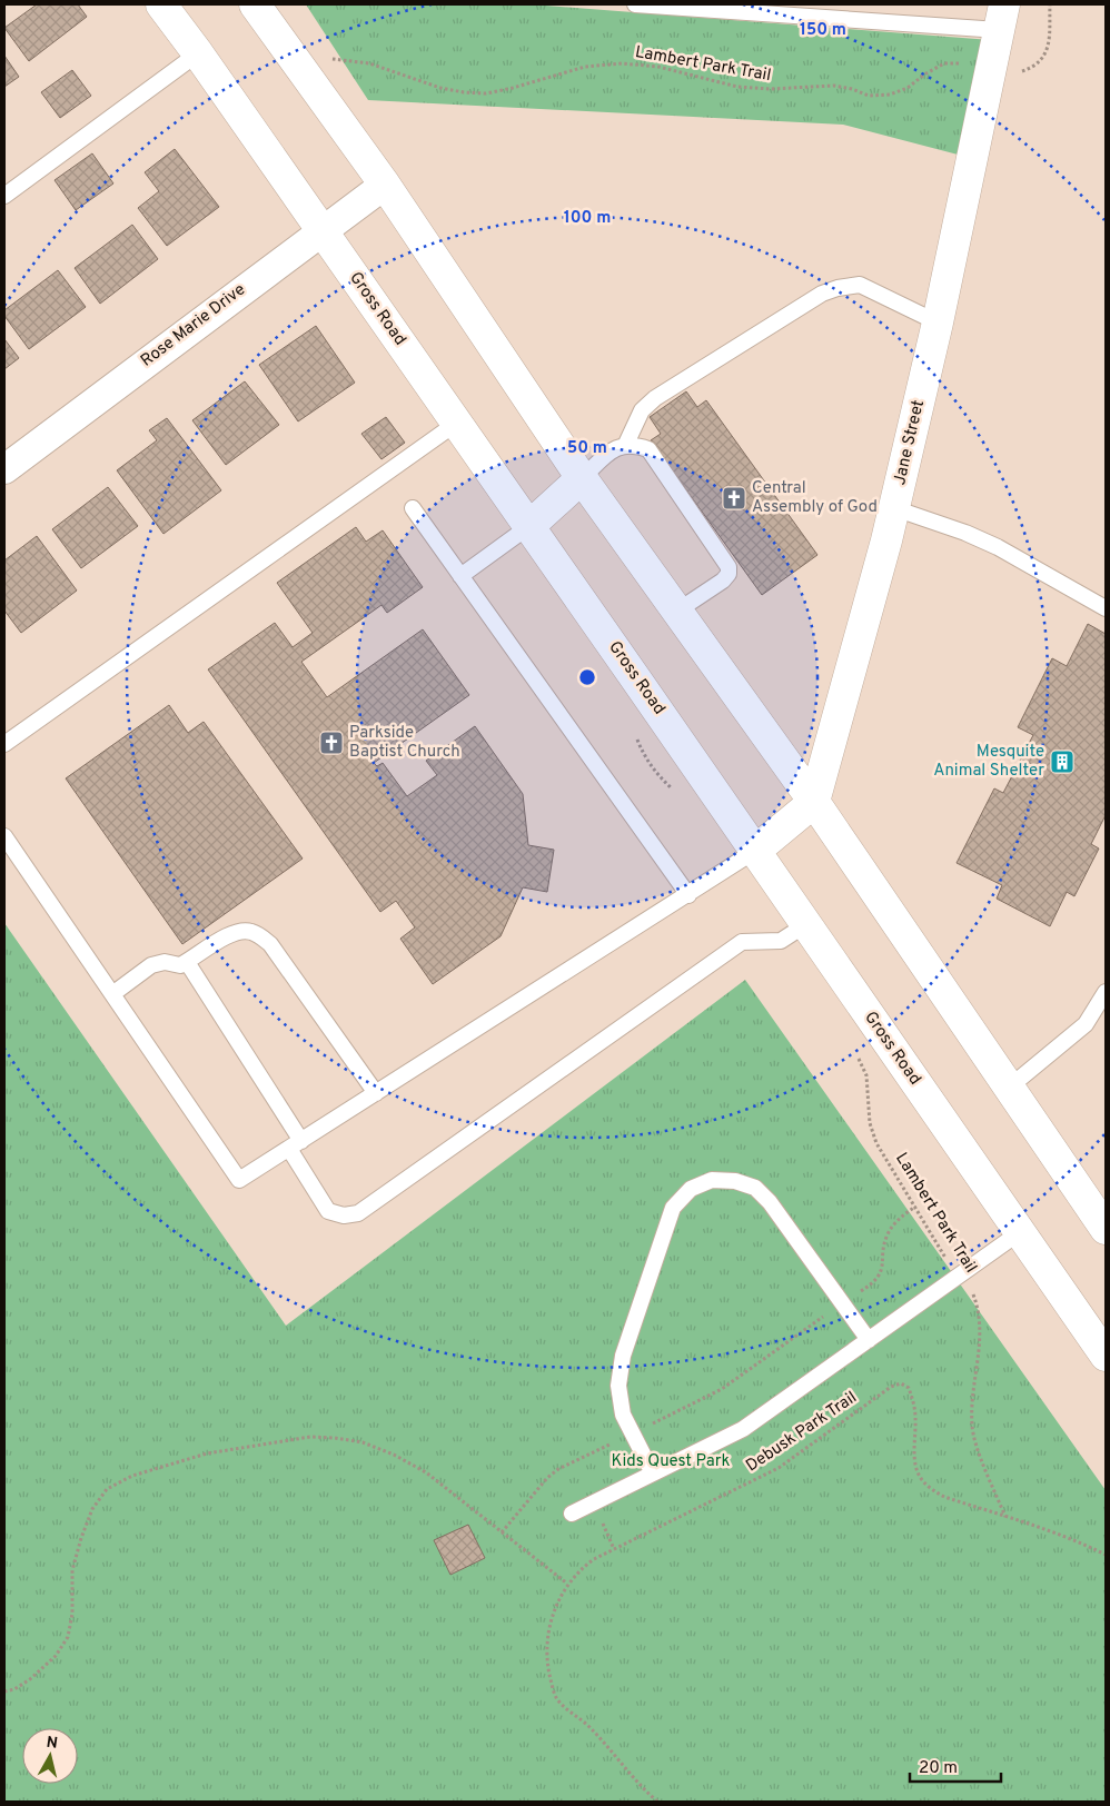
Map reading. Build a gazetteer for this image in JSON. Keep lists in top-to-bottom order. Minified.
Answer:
{"streets":{"main road":["Gross Road","Jane Street"],"street":["Rose Marie Drive"],"path":["Lambert Park Trail","Debusk Park Trail"]},"crossings":[["Lambert Park Trail","Jane Street"],["Lambert Park Trail","Debusk Park Trail"],["Gross Road","Rose Marie Drive"]],"parks":["Kids Quest Park"],"places":{"church":["Central Assembly of God","Parkside Baptist Church"],"building":["Mesquite Animal Shelter"]},"scale_bar":"20 m","north":"top","rings":["150 m","100 m","50 m"]}
